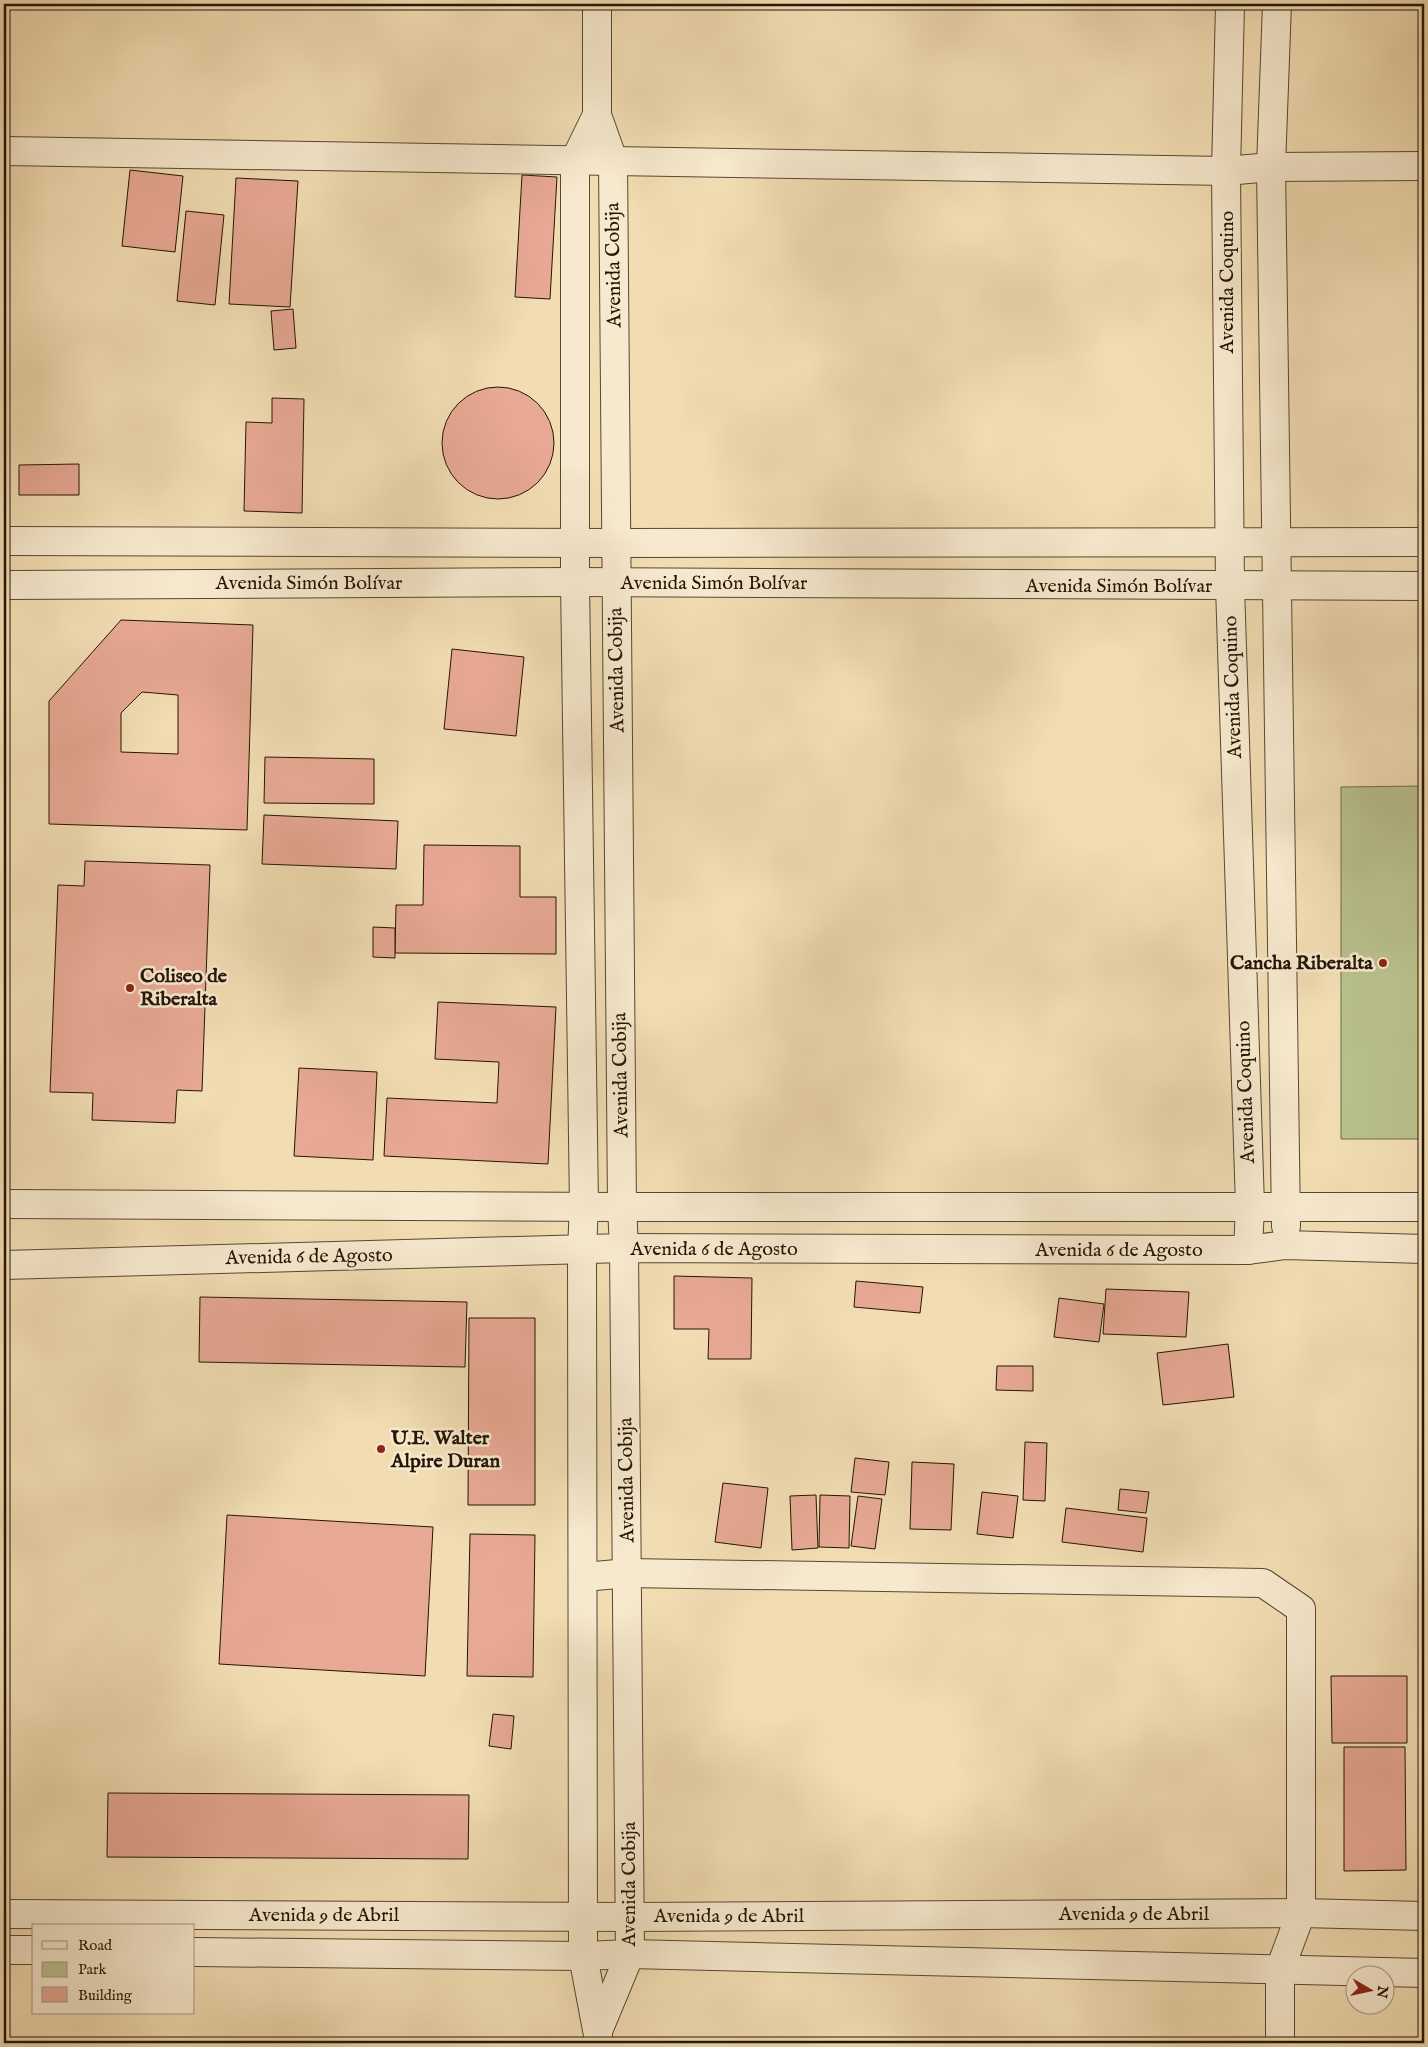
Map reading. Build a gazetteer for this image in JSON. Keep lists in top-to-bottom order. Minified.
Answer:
{"streets":{"street":["Avenida Cobija","Avenida Coquino","Avenida Simón Bolívar","Avenida 6 de Agosto","Avenida 9 de Abril"]},"crossings":[["Avenida Cobija","Avenida Simón Bolívar"],["Avenida Cobija","Avenida 6 de Agosto"],["Avenida Cobija","Avenida 9 de Abril"],["Avenida Coquino","Avenida Simón Bolívar"],["Avenida Coquino","Avenida 6 de Agosto"]],"places":["Cancha Riberalta","Coliseo de Riberalta","U.E. Walter Alpire Duran"],"legend":["Road","Park","Building"],"north":"right"}
